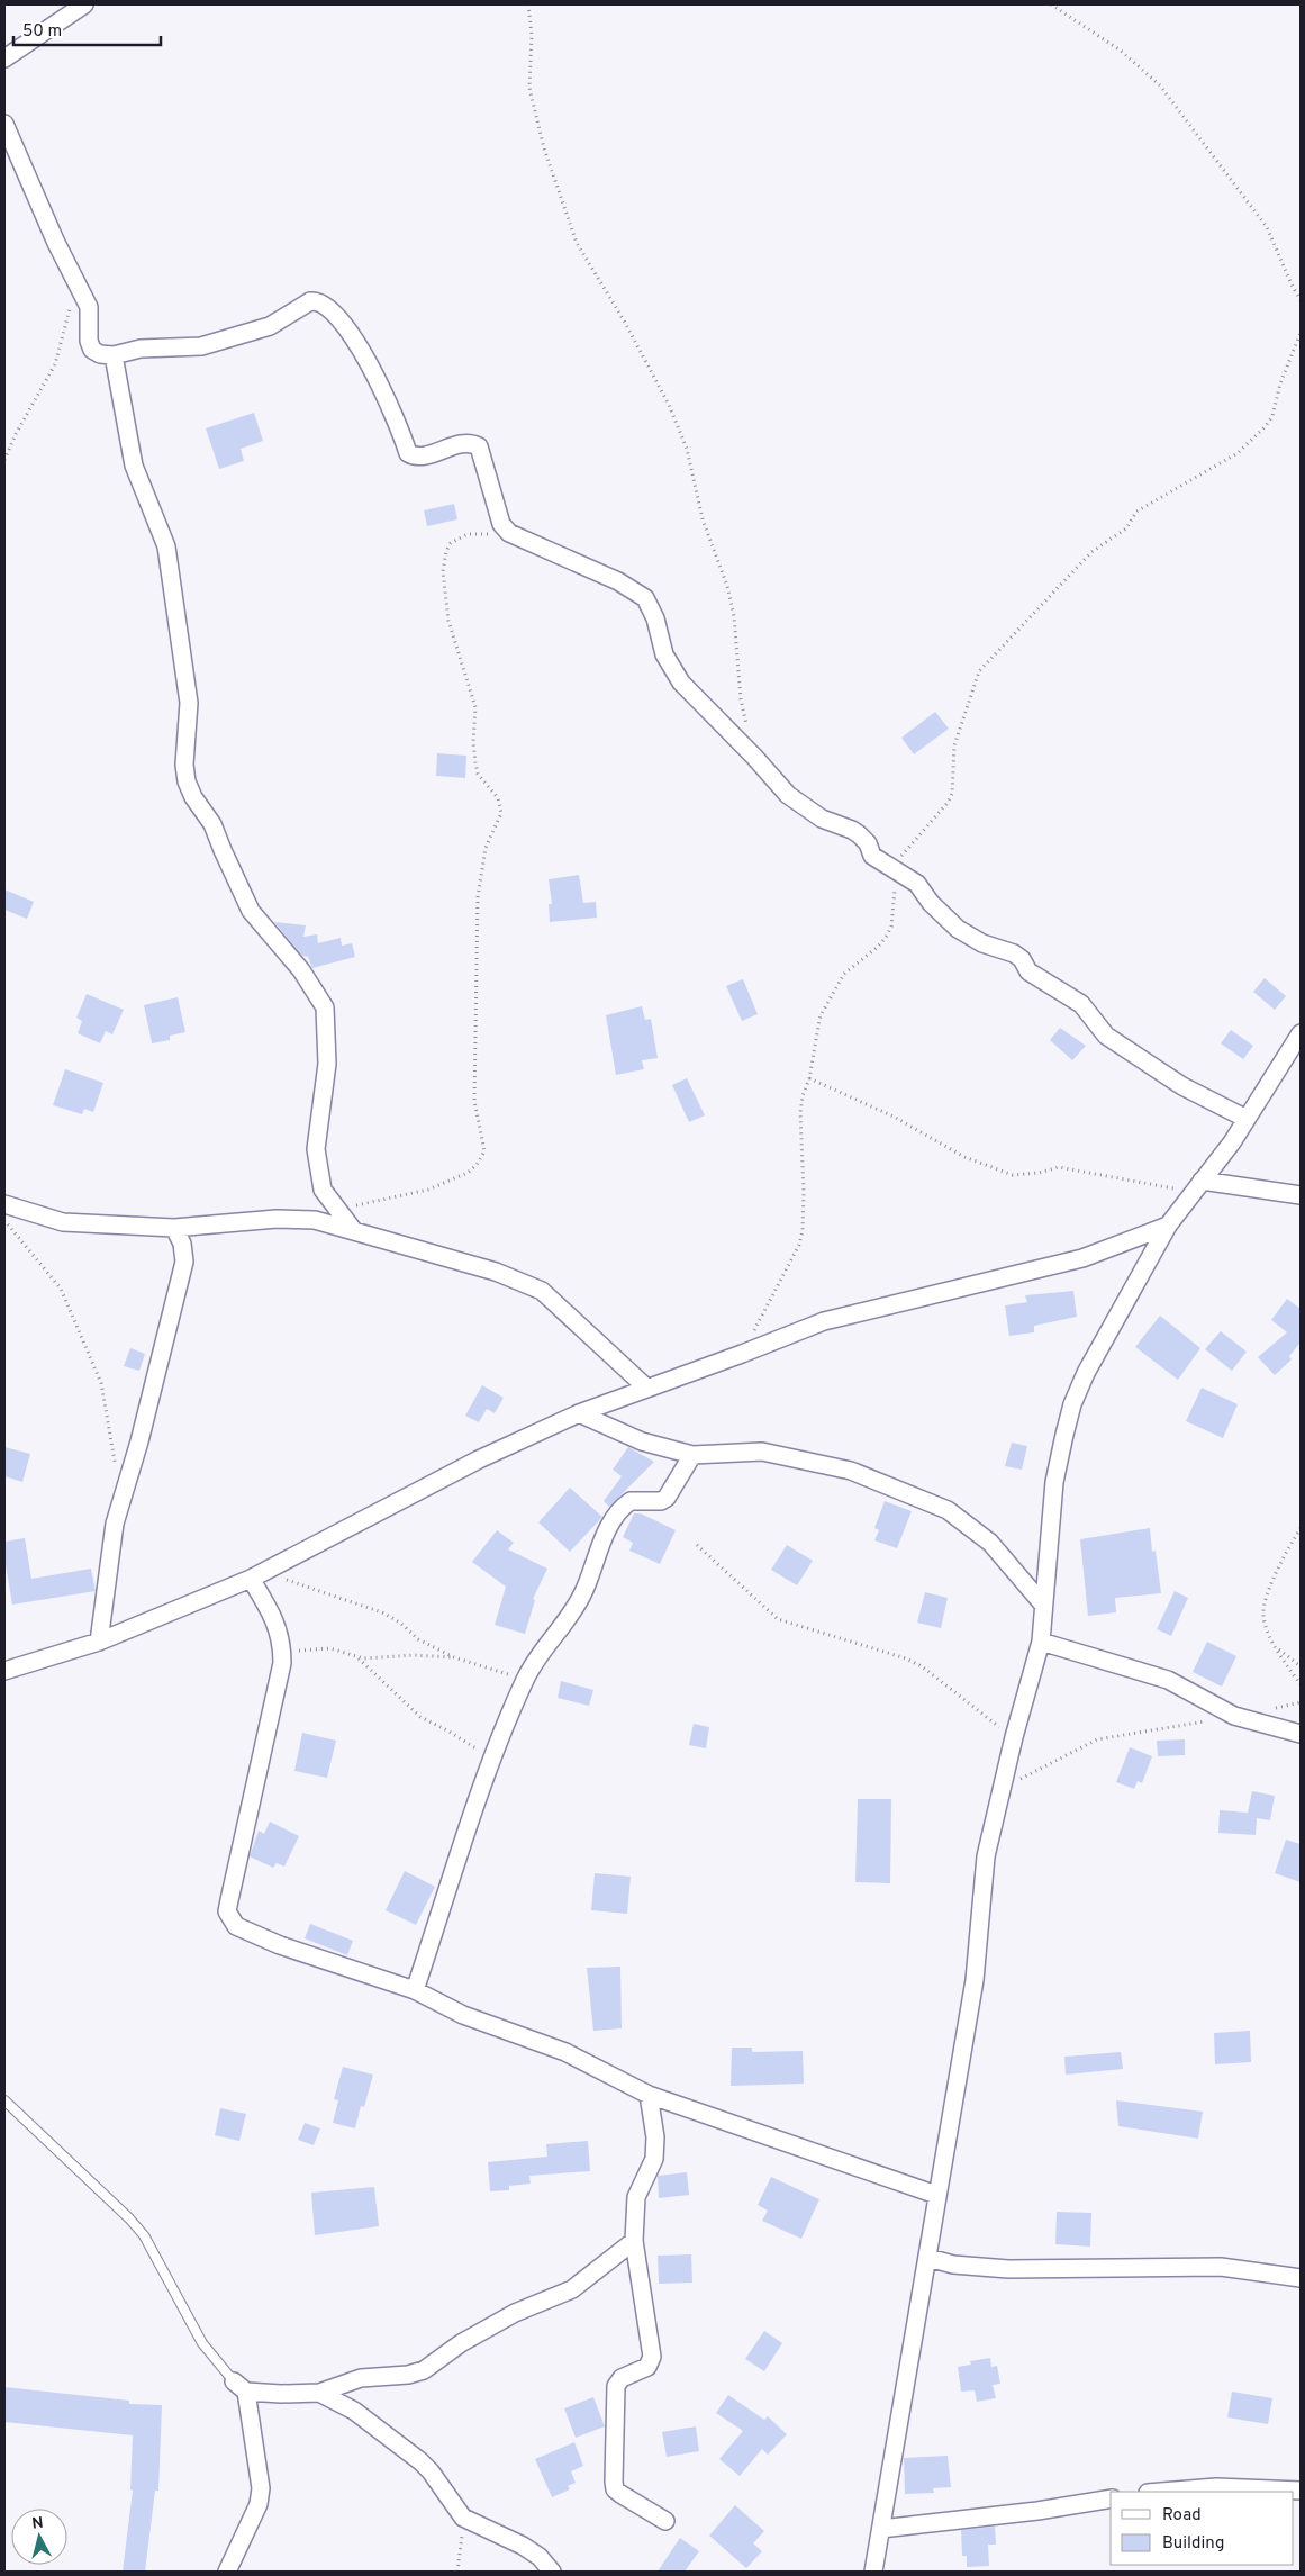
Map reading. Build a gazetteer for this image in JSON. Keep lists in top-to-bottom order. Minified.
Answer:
{"legend":["Road","Building"],"scale_bar":"50 m","north":"top"}
